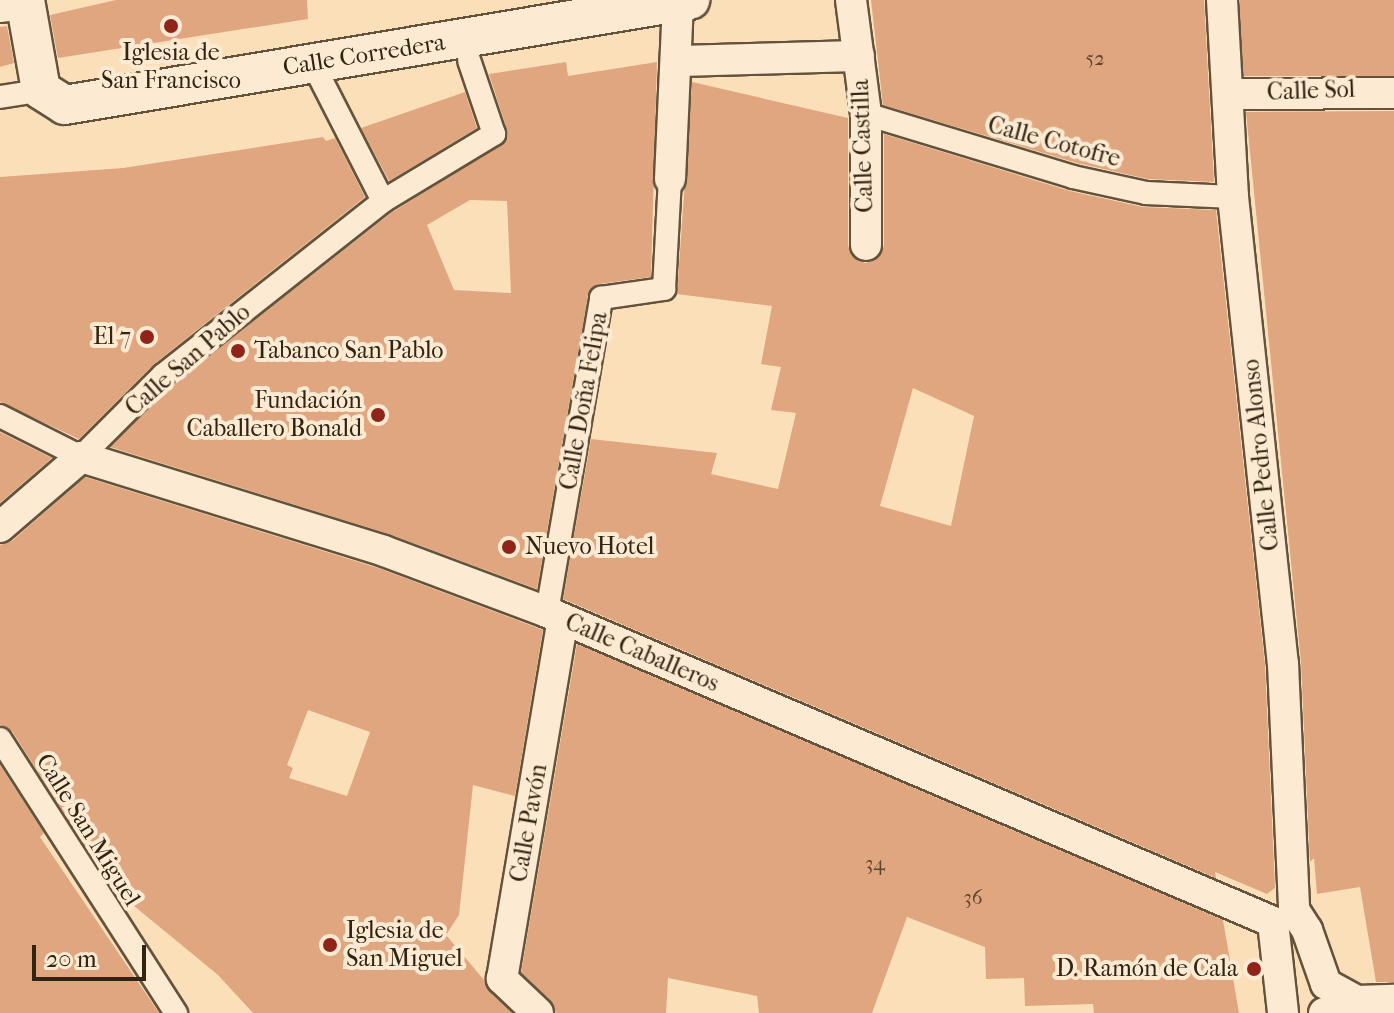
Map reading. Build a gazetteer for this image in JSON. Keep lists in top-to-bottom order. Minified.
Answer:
{"streets":{"street":["Calle Corredera","Calle Sol","Calle Cotofre","Calle Castilla","Calle San Pablo","Calle Doña Felipa","Calle Pedro Alonso","Calle Caballeros","Calle Pavón","Calle San Miguel"]},"crossings":[["Calle Corredera","Calle Doña Felipa"],["Calle Sol","Calle Pedro Alonso"],["Calle Cotofre","Calle Castilla"],["Calle Cotofre","Calle Pedro Alonso"],["Calle San Pablo","Calle Caballeros"],["Calle Doña Felipa","Calle Caballeros"],["Calle Doña Felipa","Calle Pavón"],["Calle Pedro Alonso","Calle Caballeros"],["Calle Caballeros","Calle Pavón"]],"places":["Iglesia de San Francisco","El 7","Tabanco San Pablo","Fundación Caballero Bonald","Nuevo Hotel","Iglesia de San Miguel","D. Ramón de Cala"],"house_numbers":["52","34","36"],"scale_bar":"20 m"}
